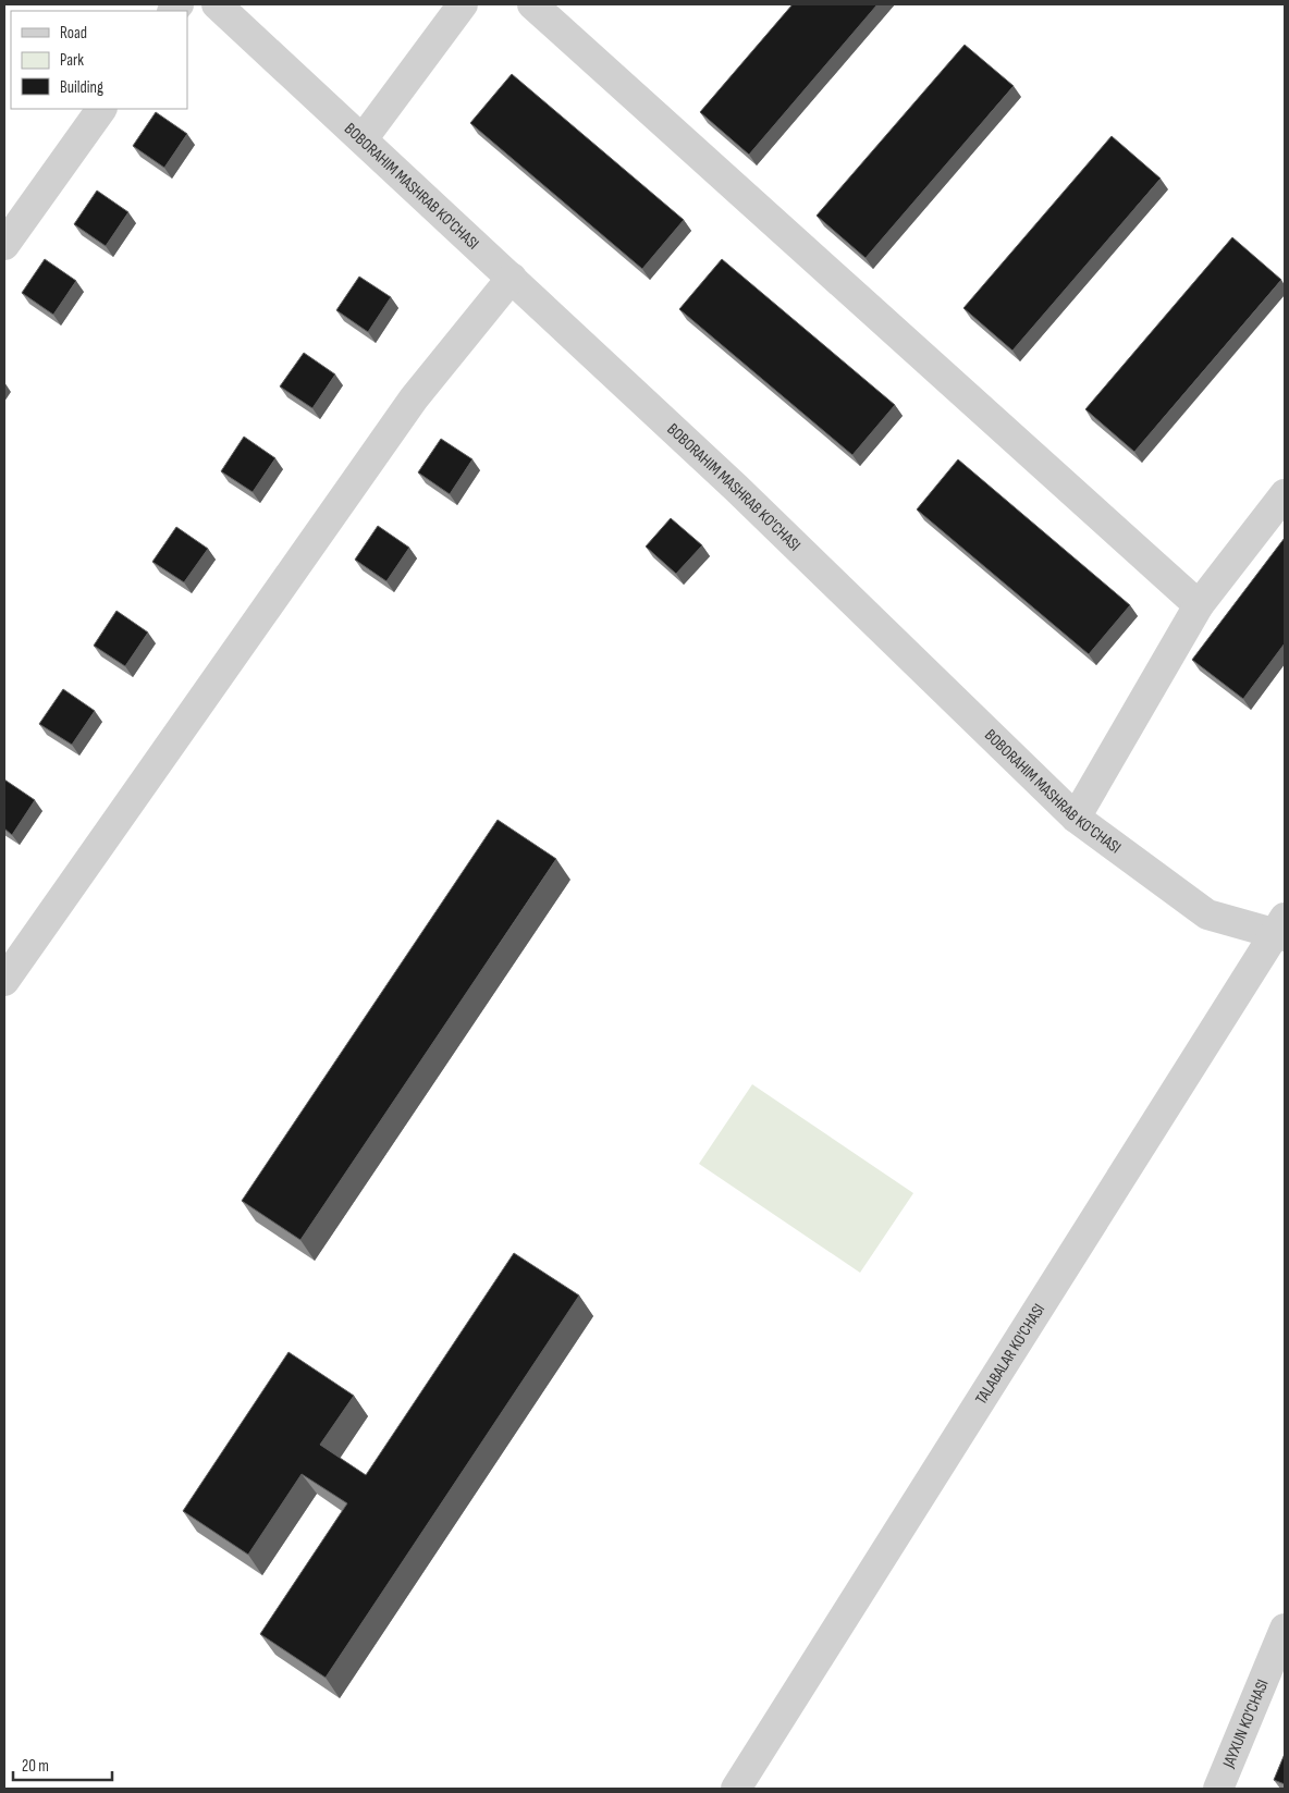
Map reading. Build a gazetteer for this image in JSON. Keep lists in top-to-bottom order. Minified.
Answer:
{"streets":{"street":["BOBORAHIM MASHRAB KO'CHASI","TALABALAR KO'CHASI","JAYXUN KO'CHASI"]},"crossings":[["BOBORAHIM MASHRAB KO'CHASI","TALABALAR KO'CHASI"]],"legend":["Road","Park","Building"],"scale_bar":"20 m"}
